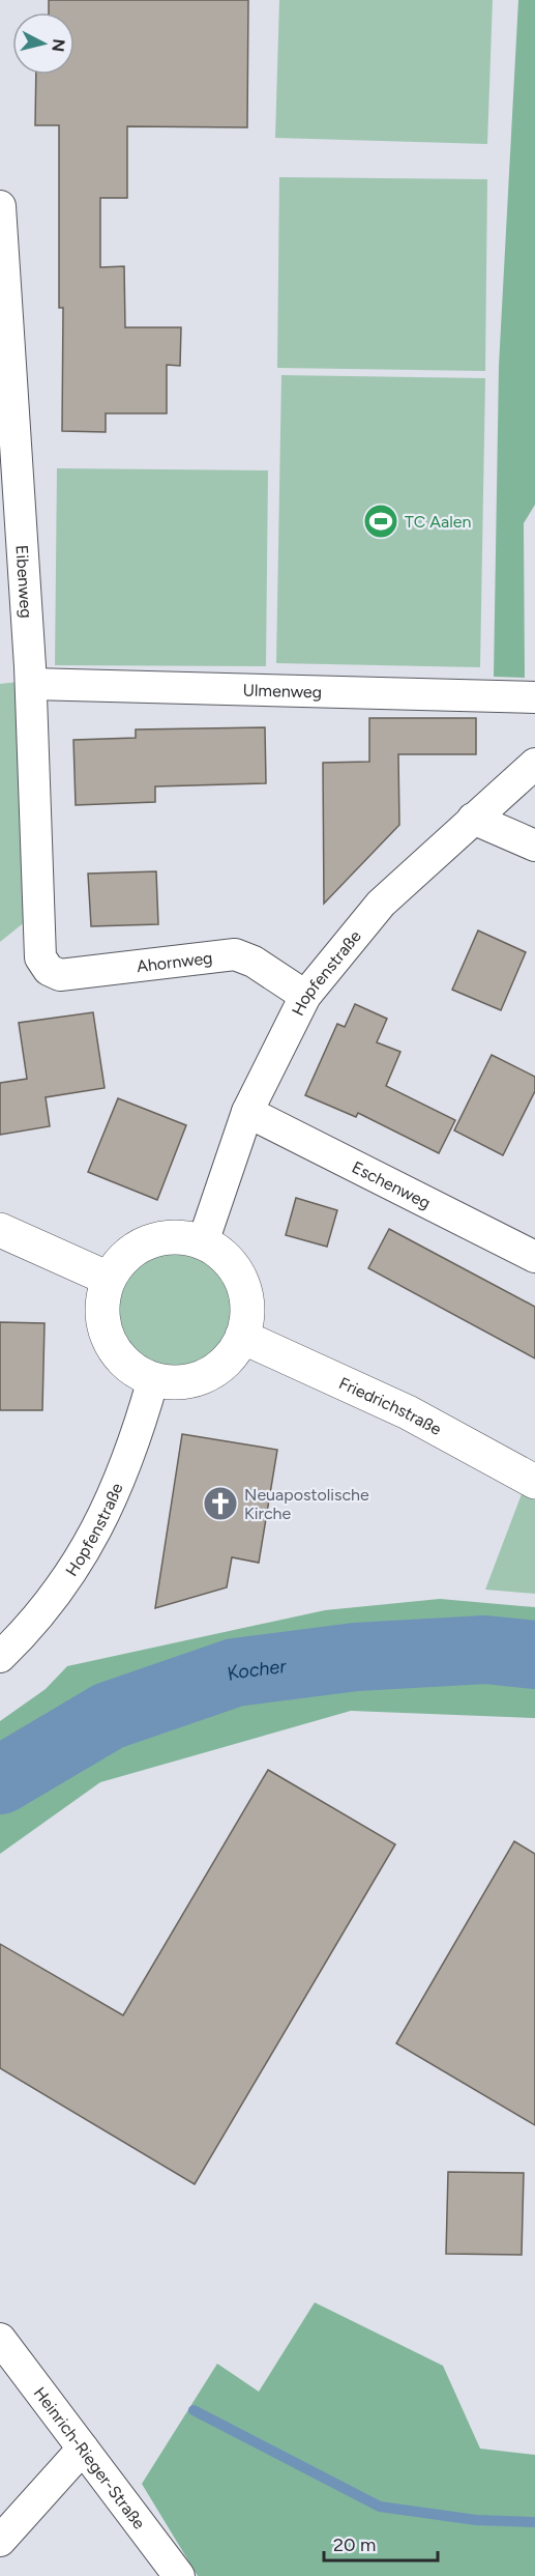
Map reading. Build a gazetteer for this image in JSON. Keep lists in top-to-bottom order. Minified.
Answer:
{"streets":{"main road":["Friedrichstraße"],"street":["Eibenweg","Ulmenweg","Ahornweg","Hopfenstraße","Eschenweg","Heinrich-Rieger-Straße"]},"crossings":[["Eibenweg","Ulmenweg"],["Eibenweg","Ahornweg"],["Ahornweg","Hopfenstraße"],["Hopfenstraße","Eschenweg"],["Hopfenstraße","Friedrichstraße"]],"water":["Kocher"],"places":{"sports":["TC Aalen"],"church":["Neuapostolische Kirche"]},"scale_bar":"20 m","north":"right"}
